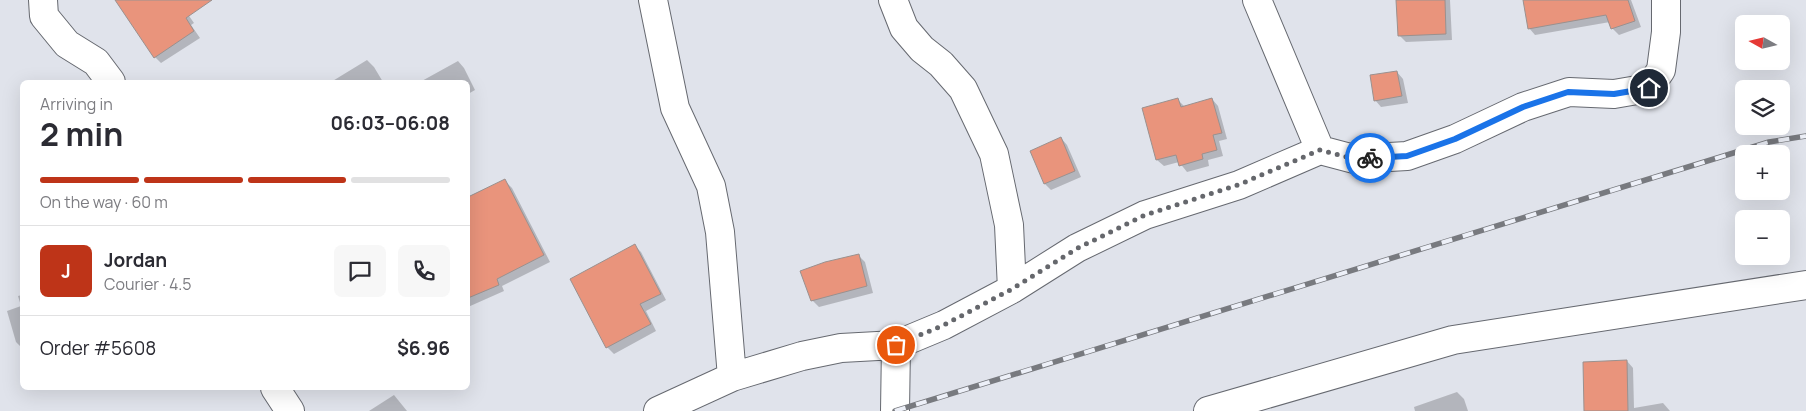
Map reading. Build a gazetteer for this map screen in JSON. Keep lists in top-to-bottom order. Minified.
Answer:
{"north":"left","page":{"map_buttons":["+","−"],"heading":["2 min","Arriving in","06:03–06:08"],"panel":["Jordan","Courier · 4.5","Order #5608","$6.96"],"bar":"On the way · 60 m","round":"J"}}
